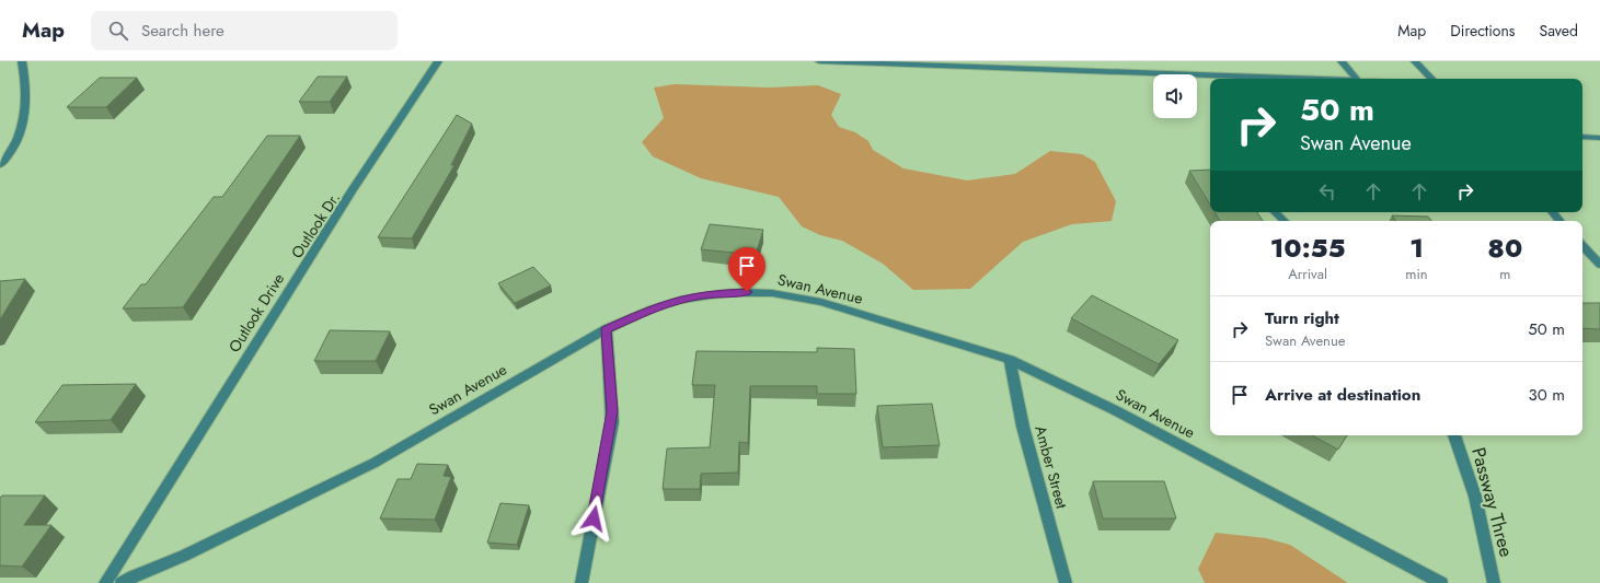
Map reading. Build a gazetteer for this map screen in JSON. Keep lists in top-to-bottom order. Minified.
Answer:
{"streets":{"street":["Swan Avenue","Outlook Drive","Amber Street","Passway Three"]},"crossings":[["Swan Avenue","Amber Street"]],"page":{"header":"Map","search":"Search here","nav":["Map","Directions","Saved"],"turn":["50 m","Swan Avenue"],"eta":["10:55","Arrival","1","min","80","m"],"list":[{"name":"Turn right","note":"Swan Avenue","value":"50 m"},{"name":"Arrive at destination","value":"30 m"}]}}
